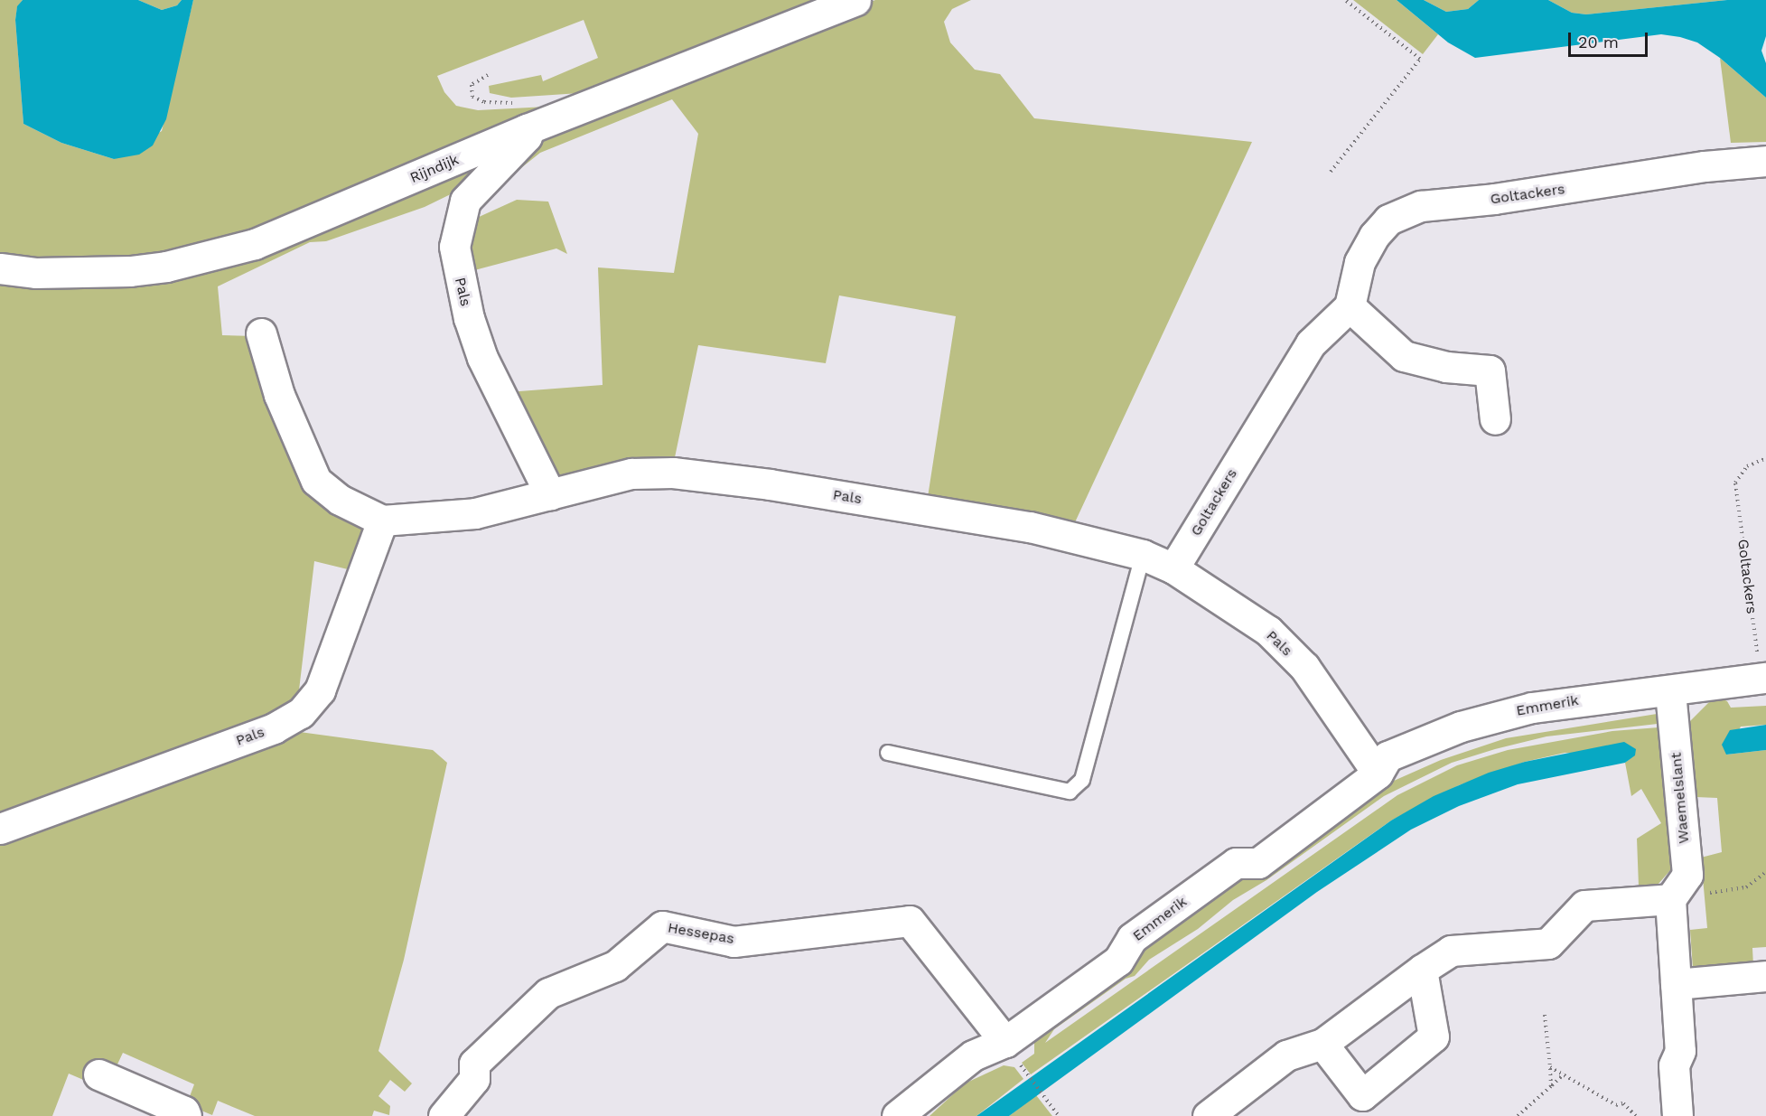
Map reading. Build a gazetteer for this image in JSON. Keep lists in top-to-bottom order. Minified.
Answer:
{"streets":{"street":["Rijndijk","Goltackers","Pals","Emmerik","Waemelslant","Hessepas"]},"crossings":[["Rijndijk","Pals"],["Goltackers","Pals"],["Pals","Emmerik"],["Emmerik","Waemelslant"],["Emmerik","Hessepas"]],"scale_bar":"20 m"}
